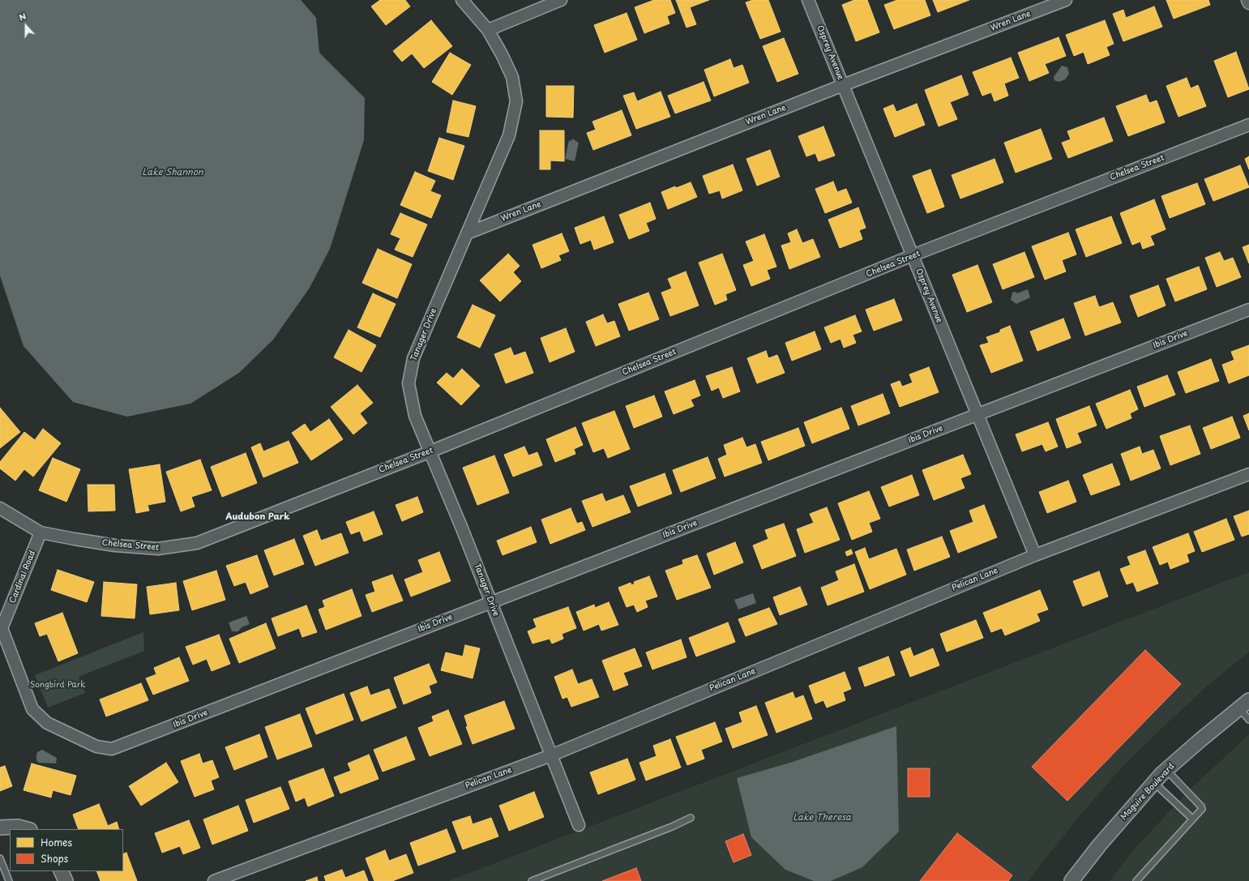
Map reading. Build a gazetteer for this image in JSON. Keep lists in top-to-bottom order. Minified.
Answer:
{"streets":{"street":["Wren Lane","Osprey Avenue","Chelsea Street","Tanager Drive","Ibis Drive","Cardinal Road","Pelican Lane","Maguire Boulevard"]},"crossings":[["Wren Lane","Osprey Avenue"],["Wren Lane","Tanager Drive"],["Osprey Avenue","Chelsea Street"],["Osprey Avenue","Ibis Drive"],["Osprey Avenue","Pelican Lane"],["Chelsea Street","Tanager Drive"],["Chelsea Street","Cardinal Road"],["Tanager Drive","Ibis Drive"],["Tanager Drive","Pelican Lane"],["Ibis Drive","Cardinal Road"]],"districts":["Audubon Park"],"water":["Lake Shannon","Lake Theresa"],"parks":["Songbird Park"],"legend":["Homes","Shops"],"north":"top"}
